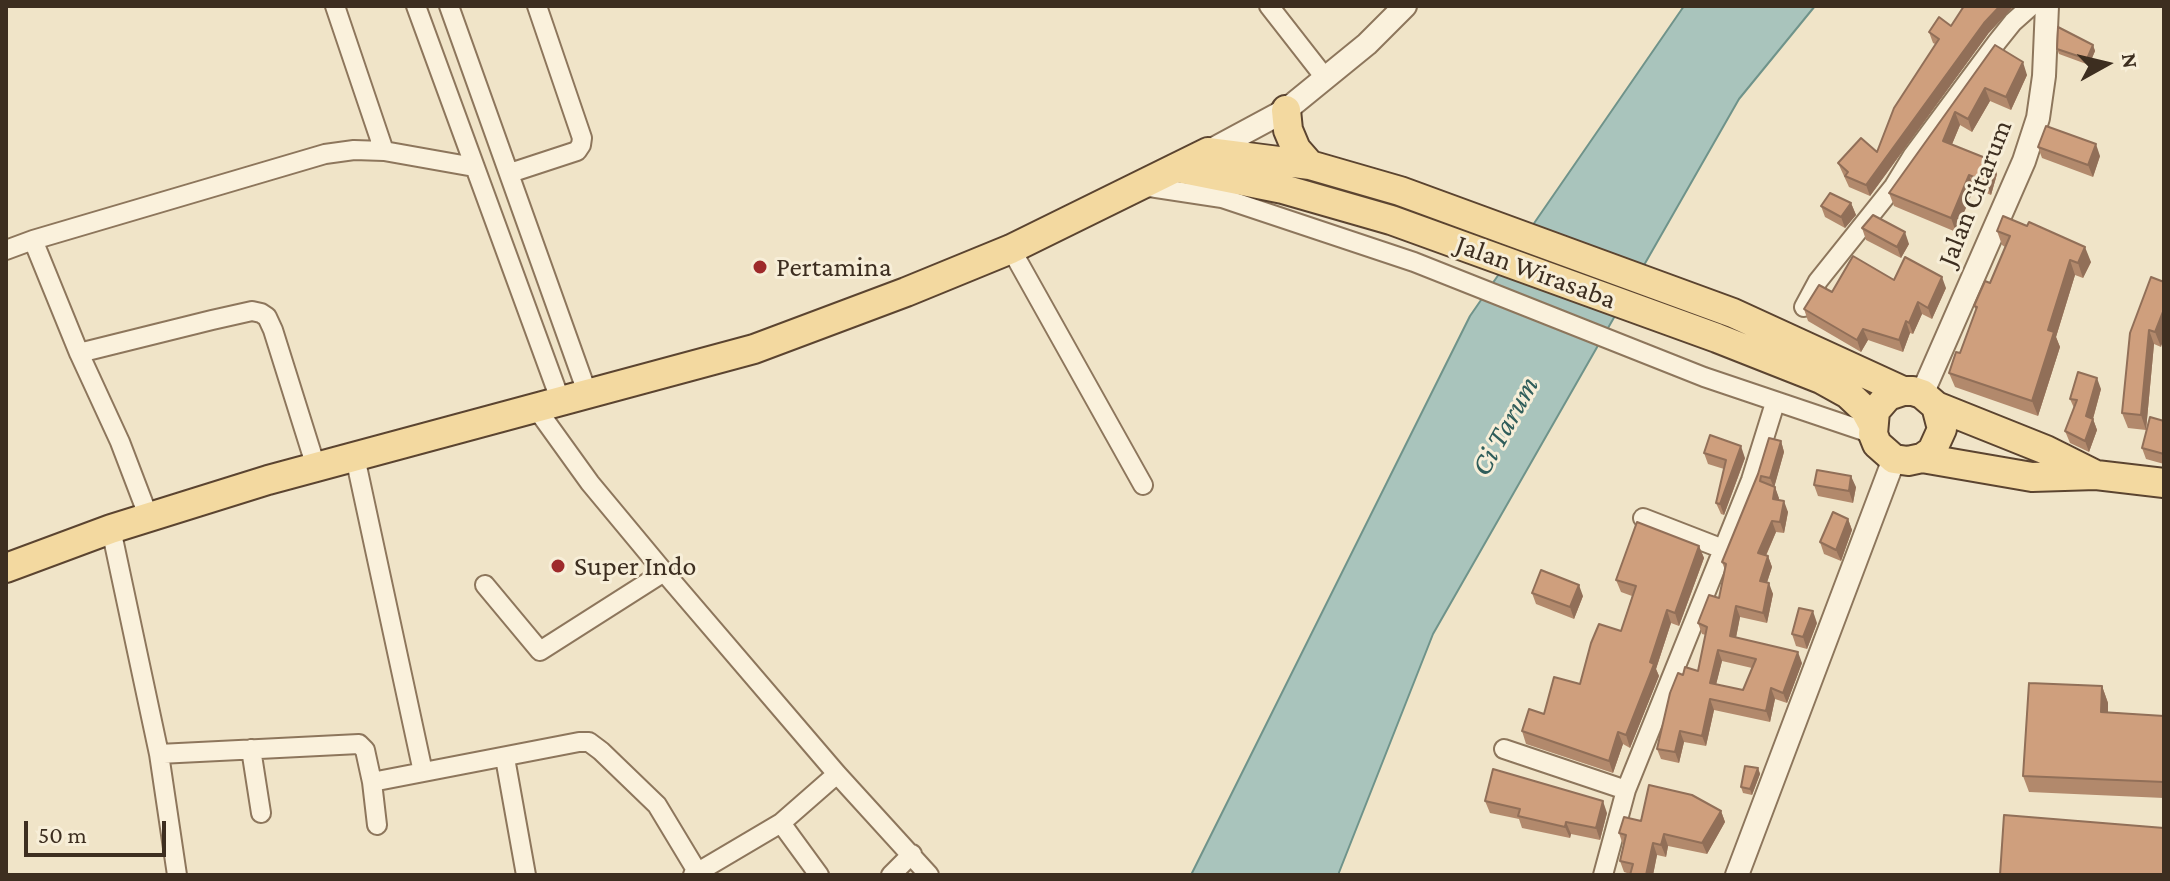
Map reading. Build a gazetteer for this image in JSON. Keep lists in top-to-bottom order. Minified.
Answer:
{"streets":{"main road":["Jalan Wirasaba"],"street":["Jalan Citarum"]},"crossings":[["Jalan Citarum","Jalan Wirasaba"]],"water":["Ci Tarum"],"places":["Pertamina","Super Indo"],"scale_bar":"50 m","north":"right"}
